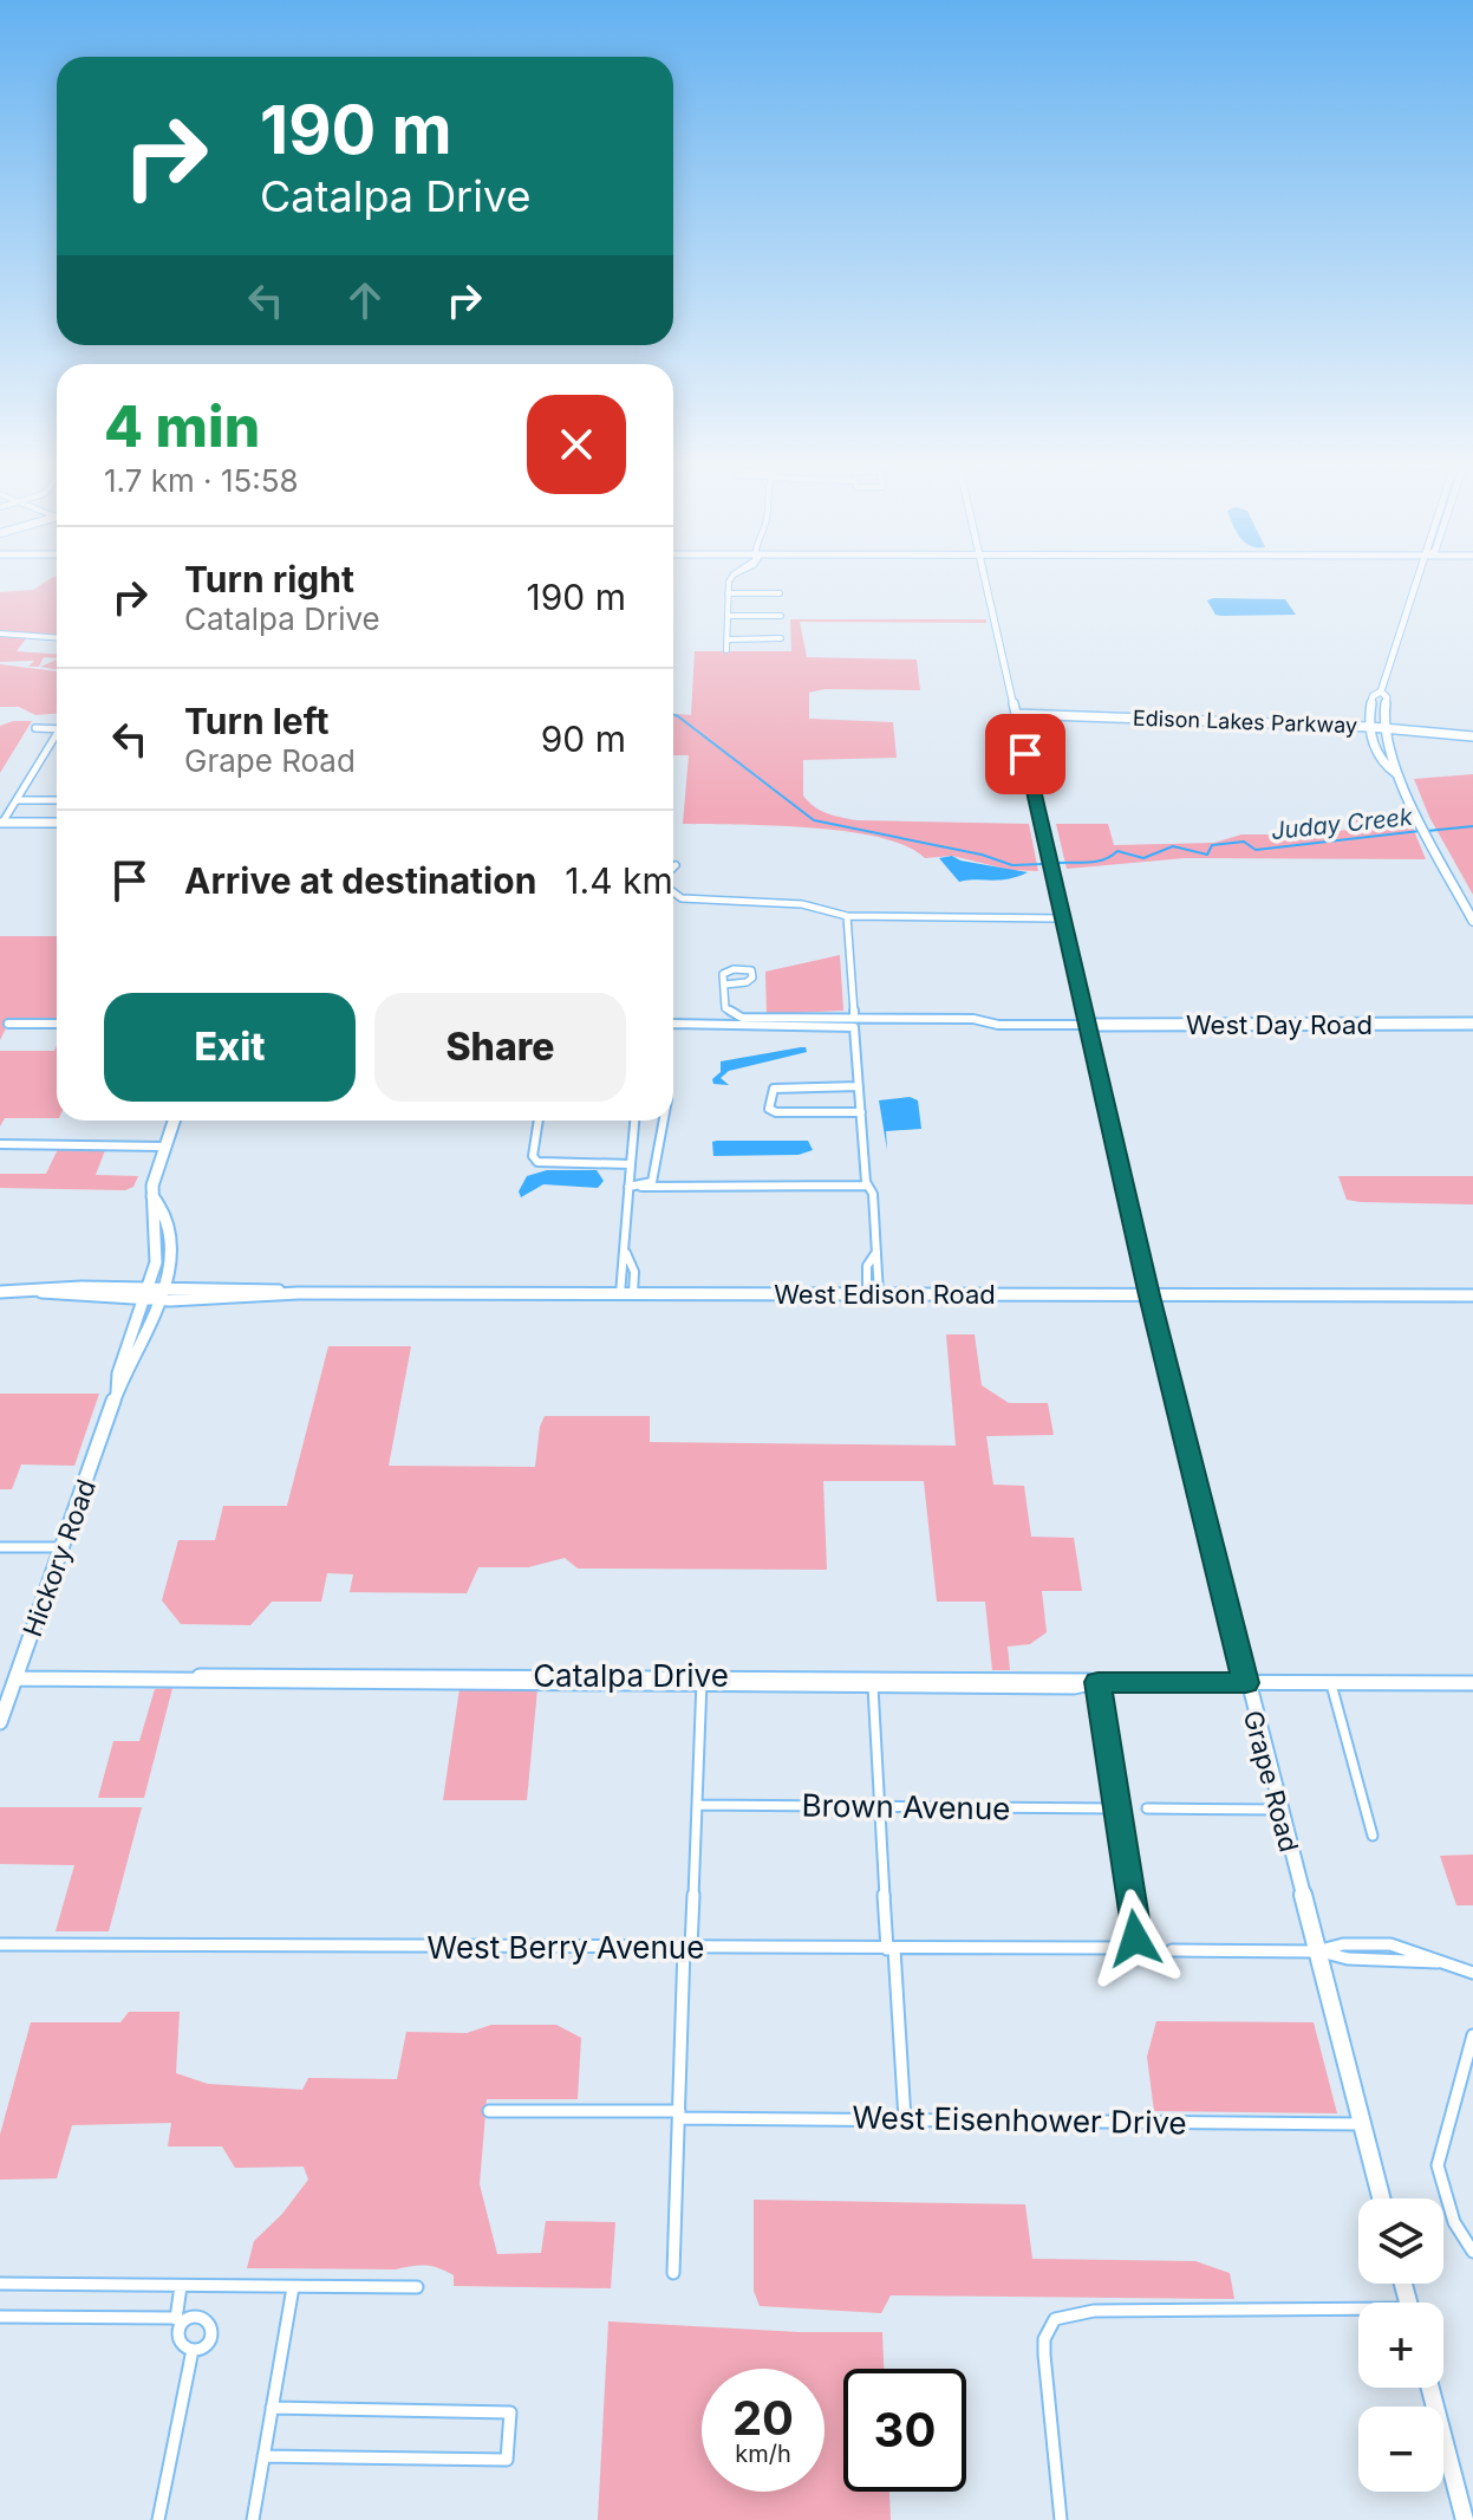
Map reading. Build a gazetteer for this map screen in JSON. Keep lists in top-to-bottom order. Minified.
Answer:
{"streets":{"main road":["Edison Lakes Parkway","West Day Road","West Edison Road","Hickory Road","Catalpa Drive","Grape Road"],"street":["Brown Avenue","West Berry Avenue","West Eisenhower Drive"]},"crossings":[["Edison Lakes Parkway","Grape Road"],["West Day Road","Grape Road"],["West Edison Road","Hickory Road"],["West Edison Road","Grape Road"],["Hickory Road","Catalpa Drive"],["Catalpa Drive","Grape Road"],["Grape Road","West Eisenhower Drive"],["Brown Avenue","West Berry Avenue"]],"water":["Juday Creek"],"page":{"turn":["190 m","Catalpa Drive"],"heading":["4 min","1.7 km · 15:58"],"list":[{"name":"Turn right","note":"Catalpa Drive","value":"190 m"},{"name":"Turn left","note":"Grape Road","value":"90 m"},{"name":"Arrive at destination","value":"1.4 km"}],"buttons":["Exit","Share"],"map_buttons":["+","−"],"speed":"20 km/h","limit":"30"}}
